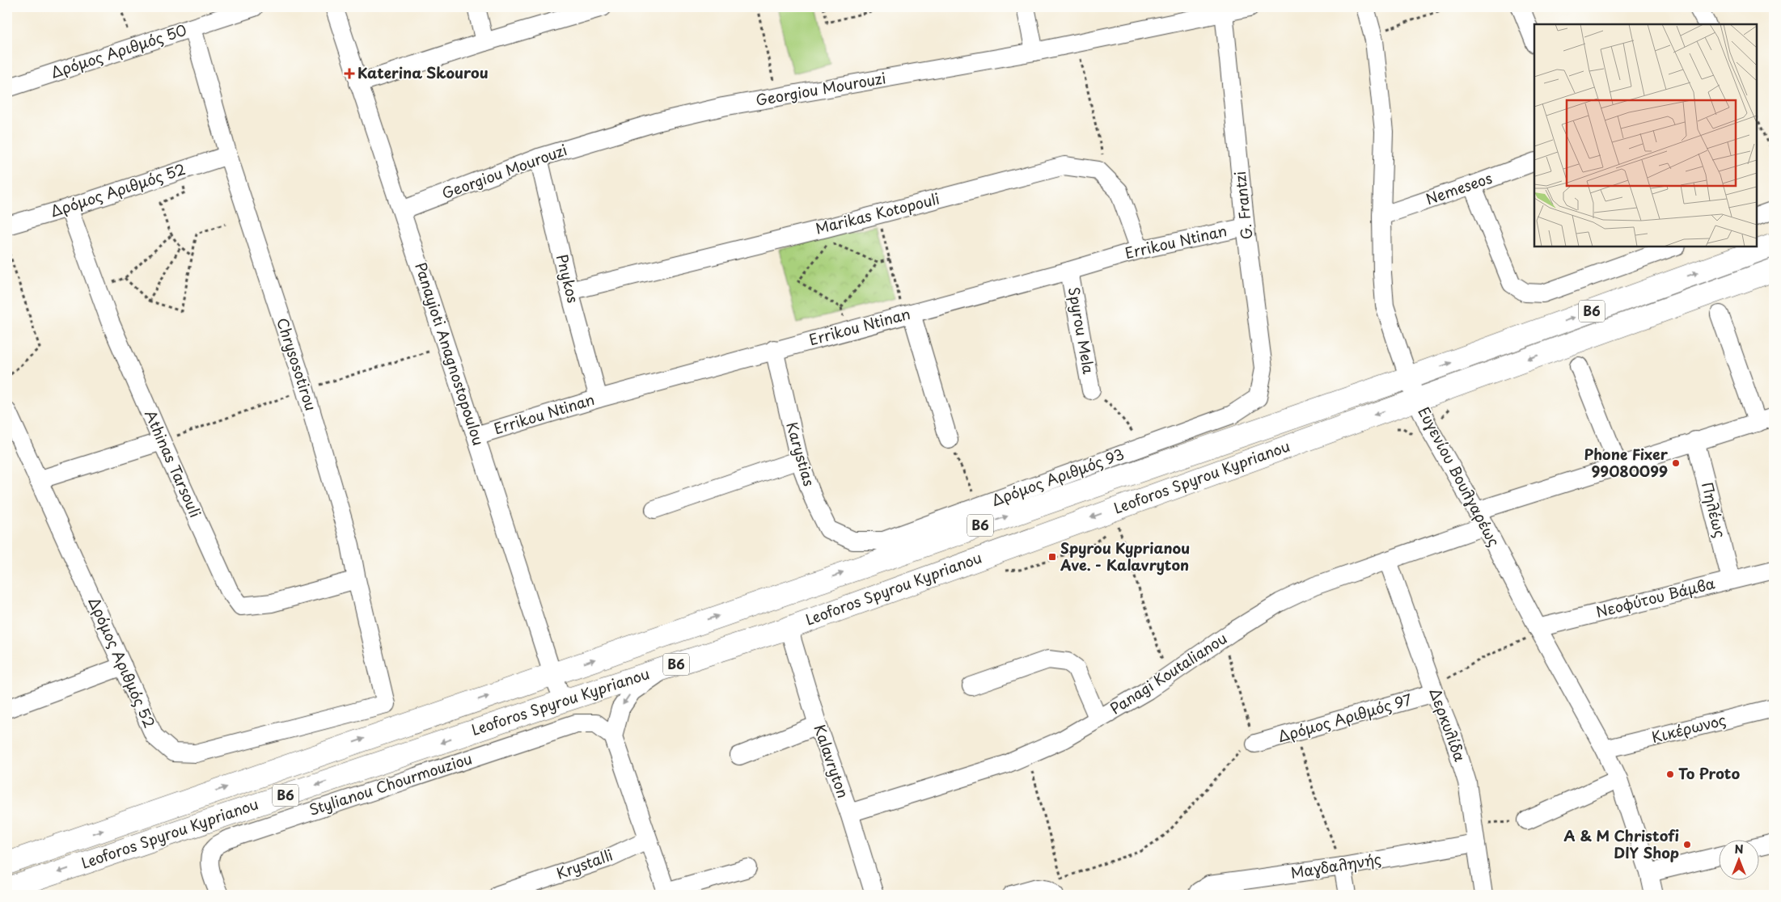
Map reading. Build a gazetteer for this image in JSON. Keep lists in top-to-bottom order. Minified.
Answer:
{"streets":{"main road":["B6","Leoforos Spyrou Kyprianou"],"street":["Δρόμος Αριθμός 50","Georgiou Mourouzi","Nemeseos","Δρόμος Αριθμός 52","G. Frantzi","Marikas Kotopouli","Errikou Ntinan","Pnykos","Spyrou Mela","Panayioti Anagnostopoulou","Chrysosotirou","Karystias","Athinas Tarsouli","Ευγενίου Βουλγαρέως","Δρόμος Αριθμός 93","Πηλέως","Νεοφύτου Βάμβα","Panagi Koutalianou","Δρόμος Αριθμός 97","Δερκυλίδα","Κικέρωνος","Kalavryton","Stylianou Chourmouziou","Krystalli","Μαγδαληνής"]},"crossings":[["Δρόμος Αριθμός 50","Chrysosotirou"],["Georgiou Mourouzi","G. Frantzi"],["Georgiou Mourouzi","Pnykos"],["Georgiou Mourouzi","Panayioti Anagnostopoulou"],["Nemeseos","Ευγενίου Βουλγαρέως"],["Δρόμος Αριθμός 52","Chrysosotirou"],["Δρόμος Αριθμός 52","Athinas Tarsouli"],["G. Frantzi","Errikou Ntinan"],["G. Frantzi","Δρόμος Αριθμός 93"],["Marikas Kotopouli","Pnykos"],["Errikou Ntinan","Pnykos"],["Errikou Ntinan","Spyrou Mela"],["Errikou Ntinan","Panayioti Anagnostopoulou"],["Errikou Ntinan","Karystias"],["Panayioti Anagnostopoulou","Leoforos Spyrou Kyprianou"],["Chrysosotirou","Athinas Tarsouli"],["Karystias","Δρόμος Αριθμός 93"],["Ευγενίου Βουλγαρέως","Leoforos Spyrou Kyprianou"],["Ευγενίου Βουλγαρέως","Νεοφύτου Βάμβα"],["Ευγενίου Βουλγαρέως","Panagi Koutalianou"],["Ευγενίου Βουλγαρέως","Κικέρωνος"],["Leoforos Spyrou Kyprianou","Kalavryton"],["Πηλέως","Νεοφύτου Βάμβα"],["Πηλέως","Panagi Koutalianou"],["Panagi Koutalianou","Δερκυλίδα"],["Panagi Koutalianou","Kalavryton"],["Δρόμος Αριθμός 97","Δερκυλίδα"],["Δερκυλίδα","Μαγδαληνής"]],"places":{"health":["Katerina Skourou"],"other":["Phone Fixer 99080099","To Proto","A & M Christofi DIY Shop"],"transit":["Spyrou Kyprianou Ave. - Kalavryton"]},"north":"top"}
